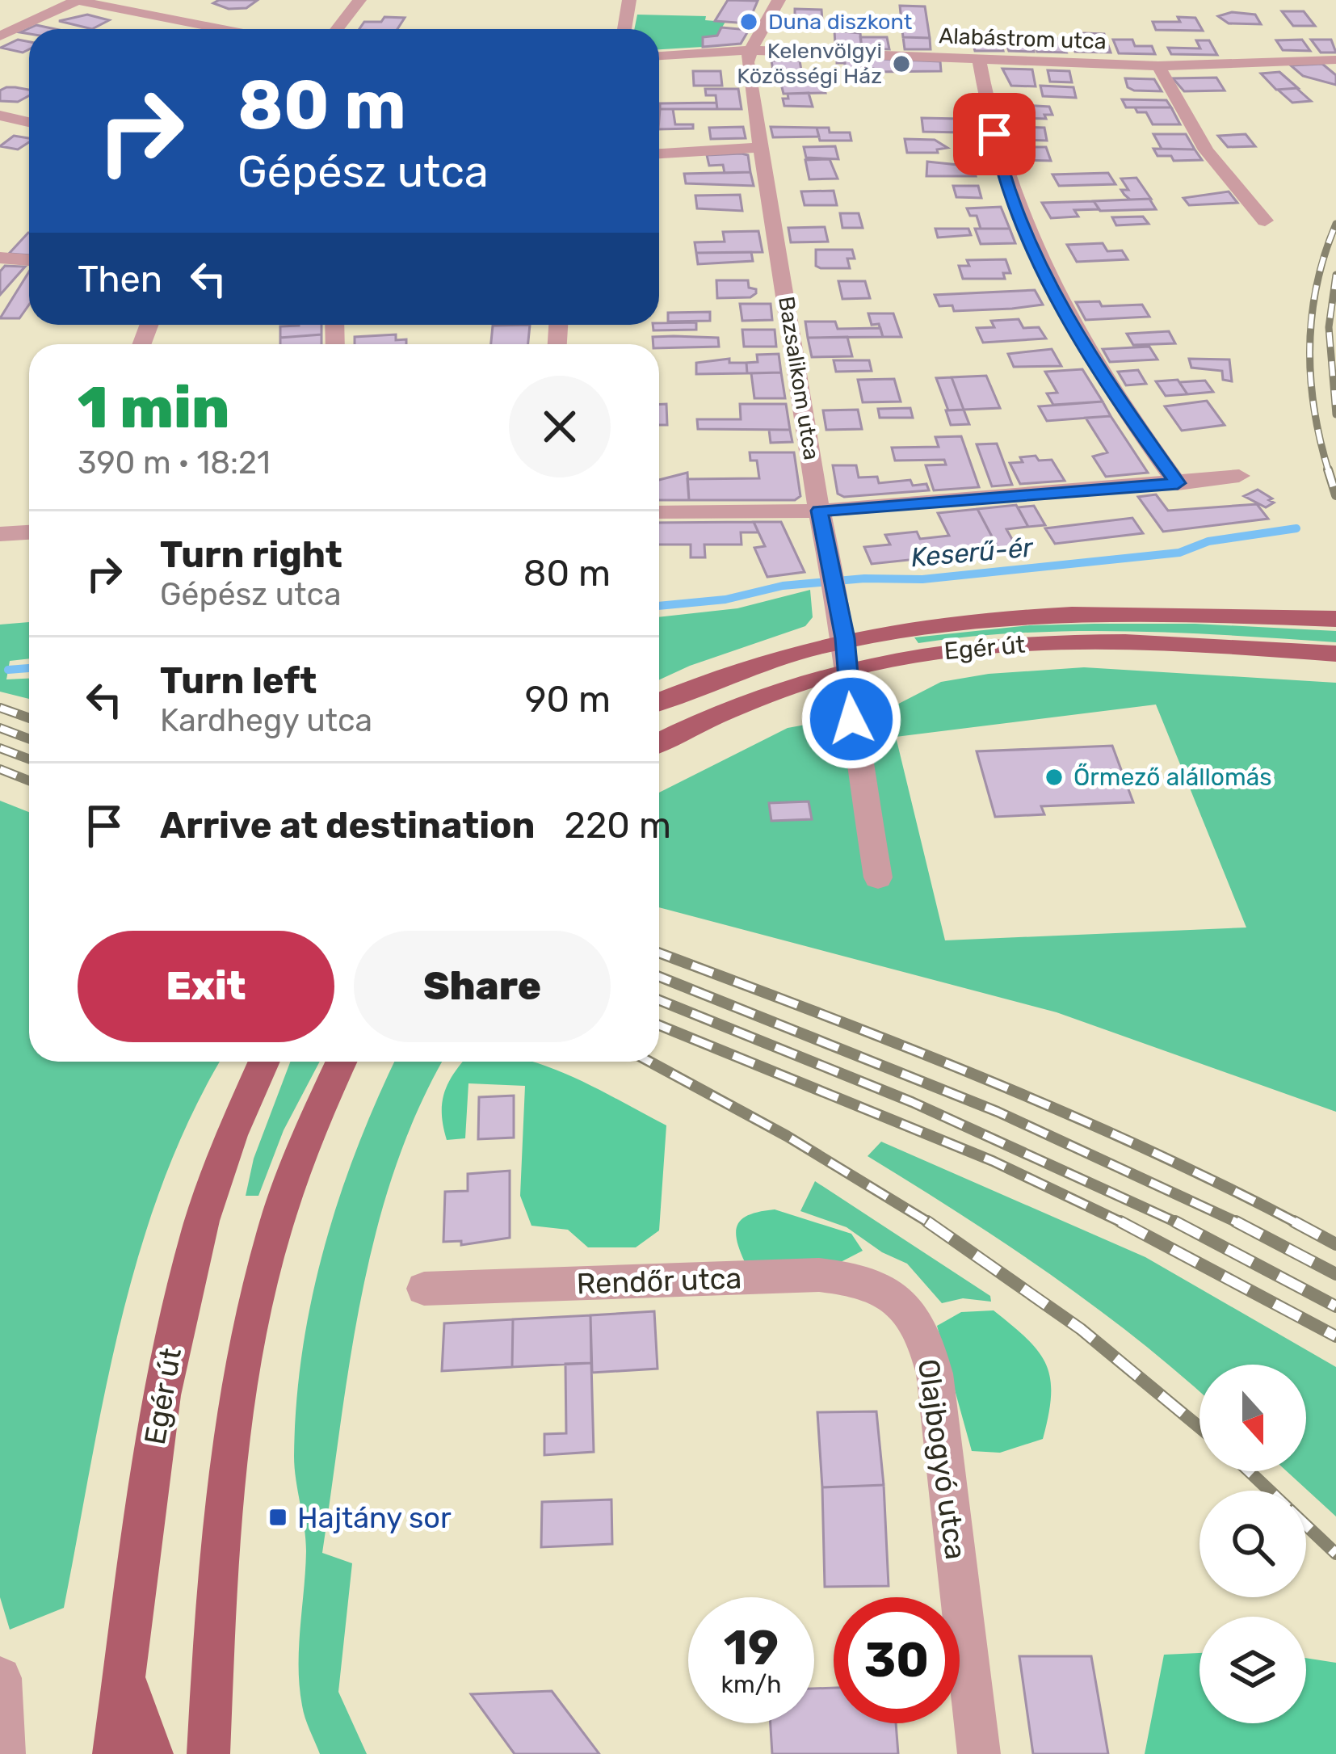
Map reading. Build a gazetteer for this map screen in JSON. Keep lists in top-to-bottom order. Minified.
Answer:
{"streets":{"main road":["Egér út"],"street":["Alabástrom utca","Bazsalikom utca","Rendőr utca","Olajbogyó utca"]},"crossings":[["Alabástrom utca","Bazsalikom utca"],["Bazsalikom utca","Egér út"],["Rendőr utca","Olajbogyó utca"]],"water":["Keserű-ér"],"places":{"other":["Duna diszkont","Kelenvölgyi Közösségi Ház","Őrmező alállomás"],"transit":["Hajtány sor"]},"north":"bottom","page":{"turn":["80 m","Gépész utca"],"then":"Then","heading":["1 min","390 m · 18:21"],"list":[{"name":"Turn right","note":"Gépész utca","value":"80 m"},{"name":"Turn left","note":"Kardhegy utca","value":"90 m"},{"name":"Arrive at destination","value":"220 m"}],"buttons":["Exit","Share"],"speed":"19 km/h","limit":"30"}}
